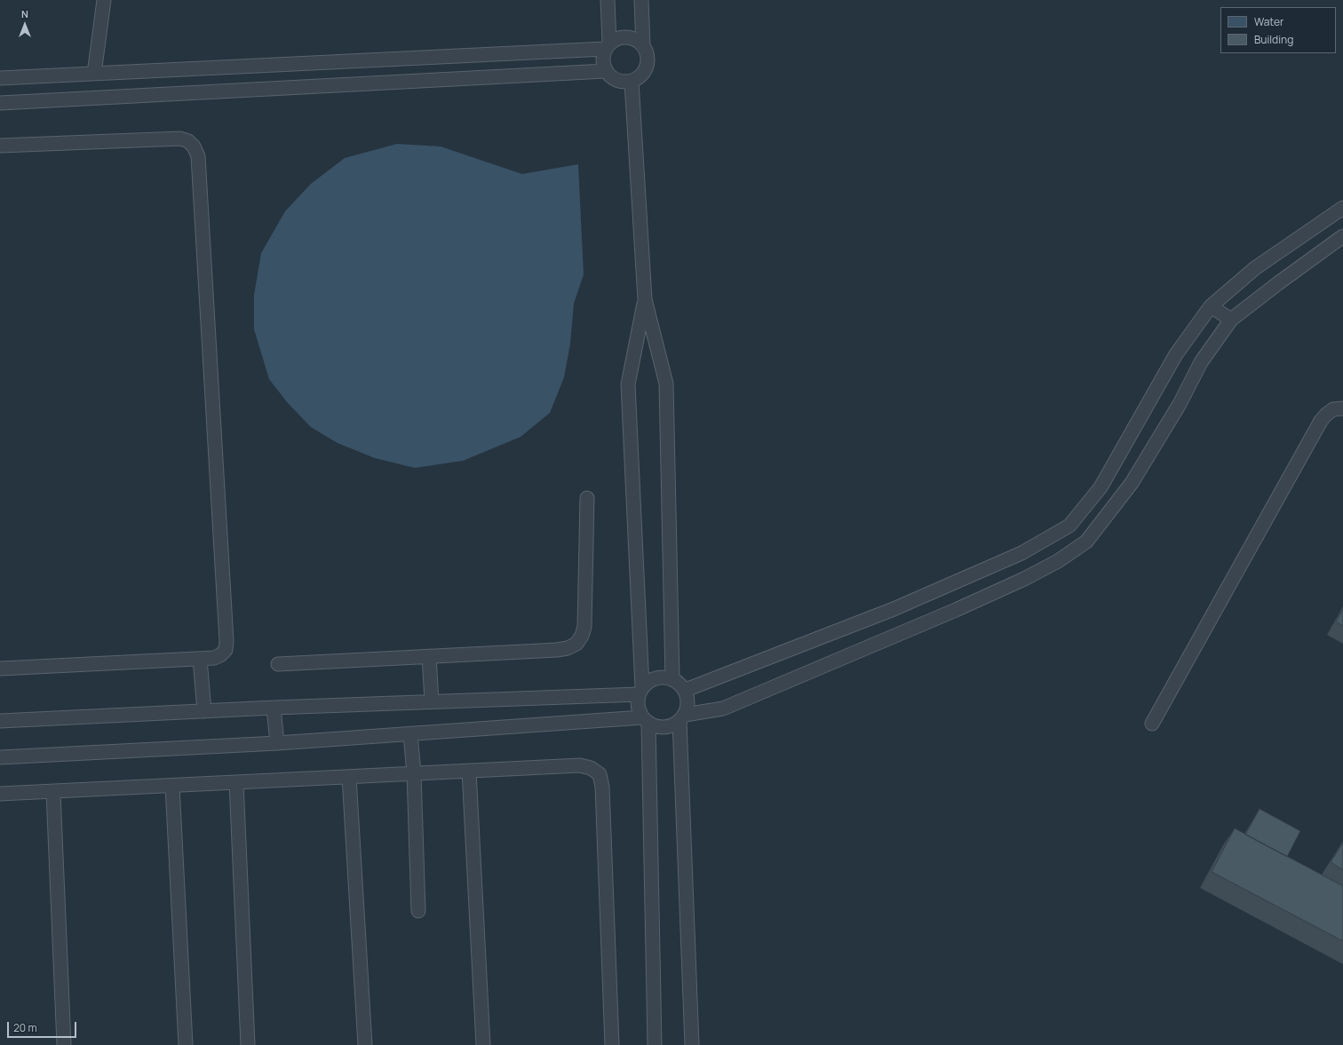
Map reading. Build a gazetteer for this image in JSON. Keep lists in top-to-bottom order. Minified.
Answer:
{"legend":["Water","Building"],"scale_bar":"20 m","north":"top"}
